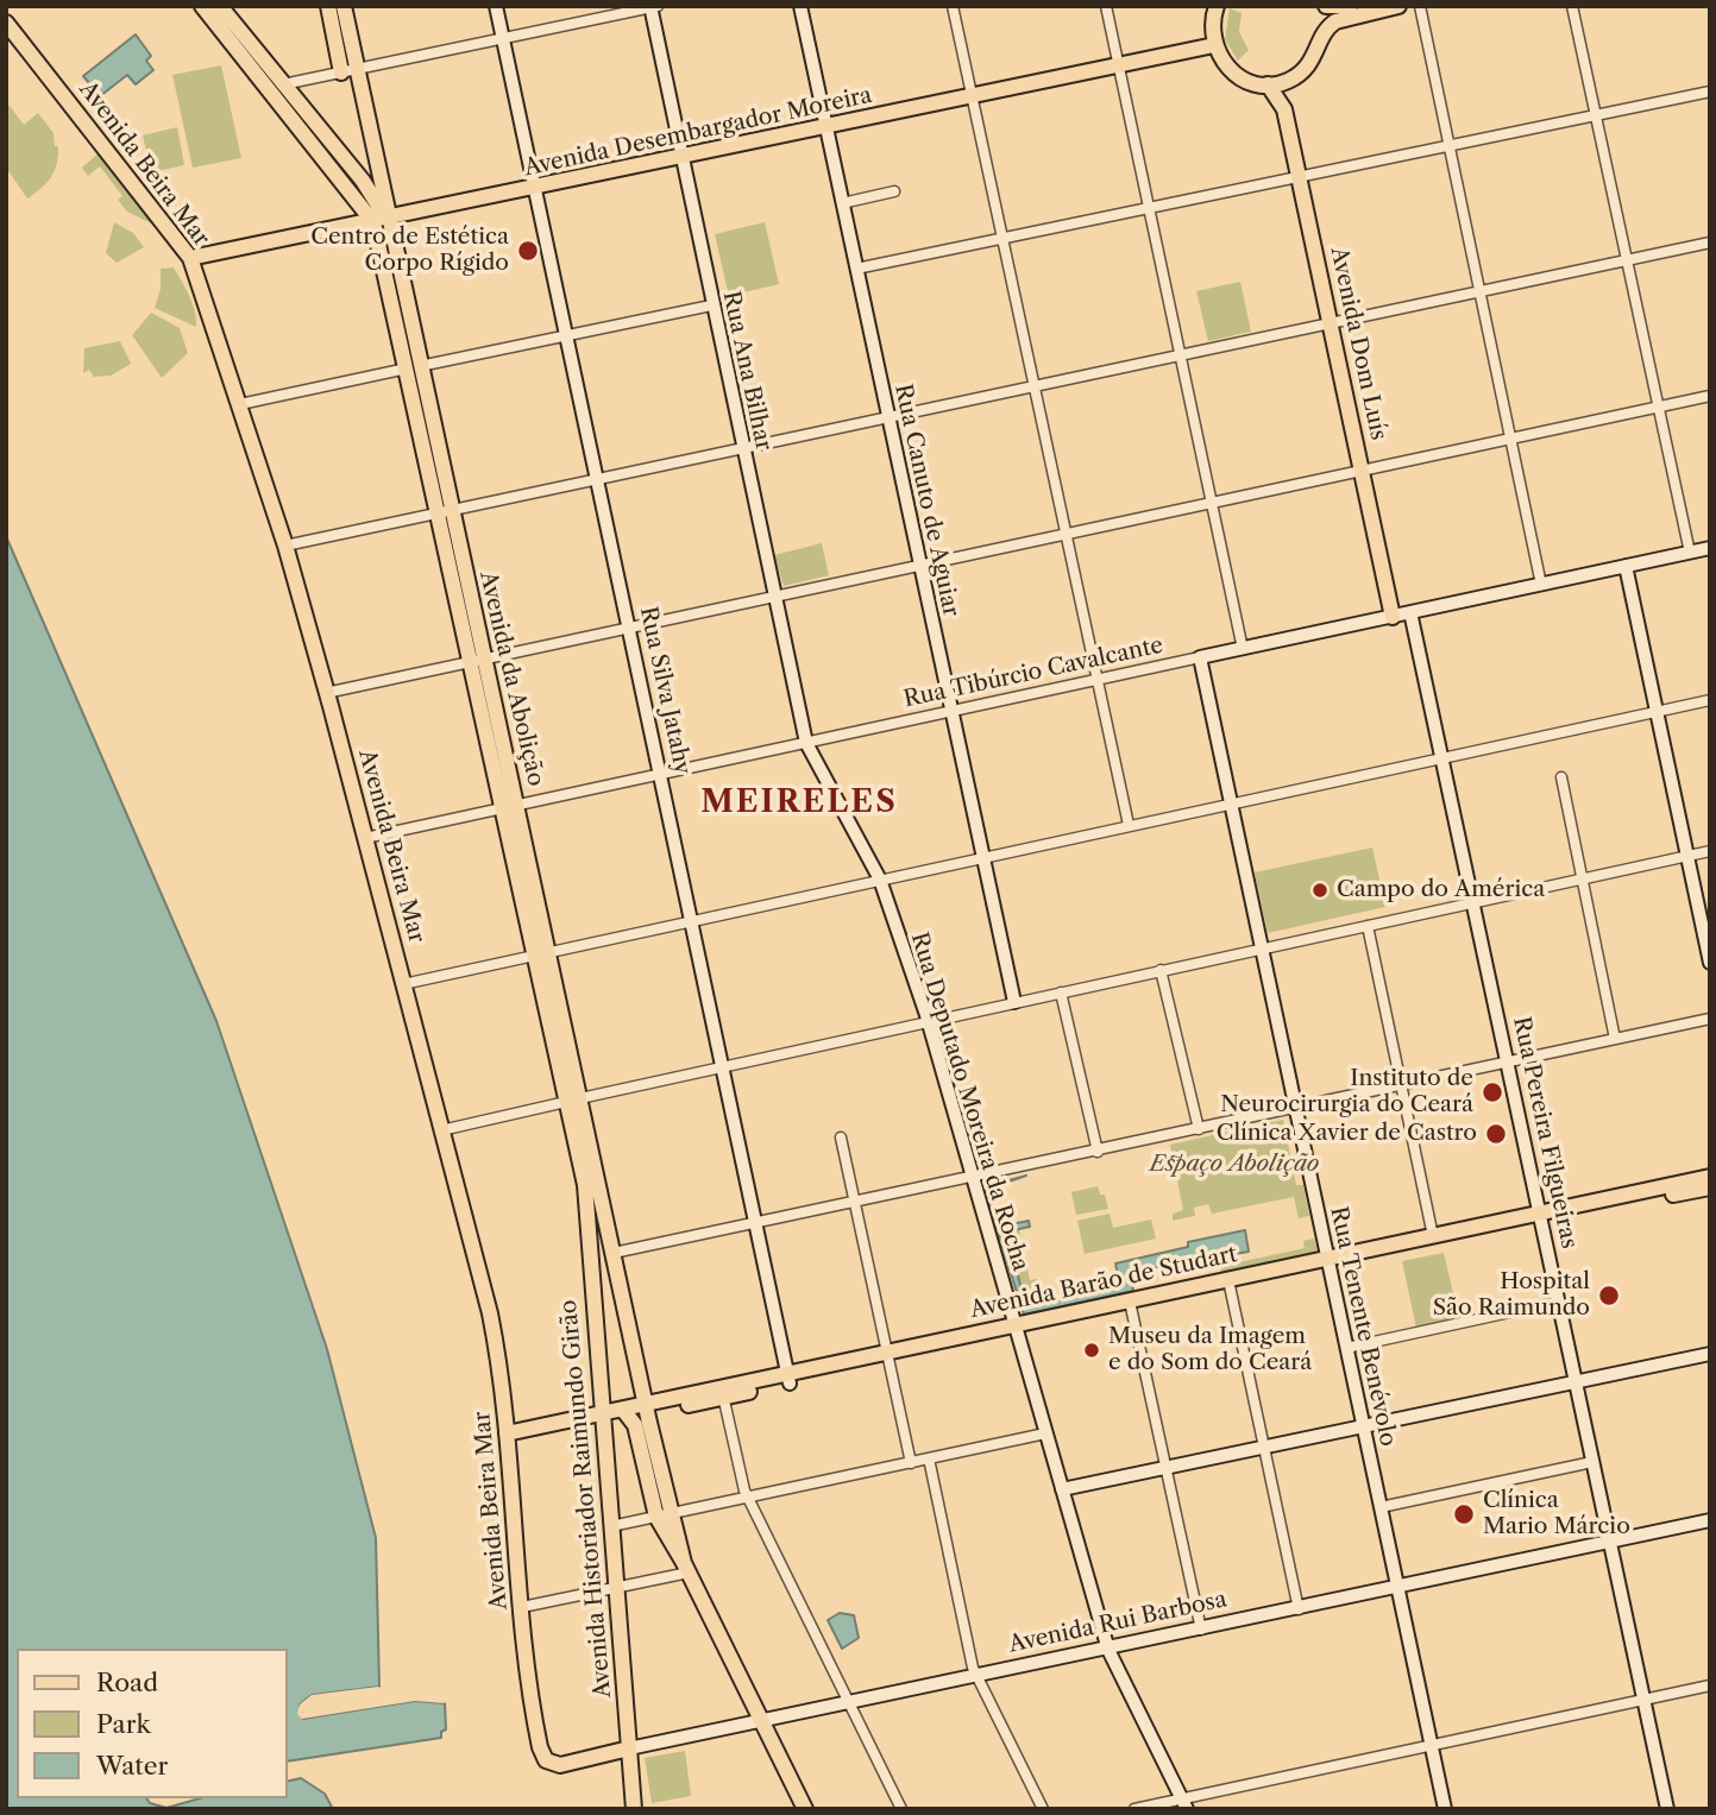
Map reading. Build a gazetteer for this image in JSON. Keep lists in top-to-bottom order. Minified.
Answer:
{"streets":{"main road":["Avenida Desembargador Moreira","Avenida Beira Mar","Avenida Dom Luís","Avenida da Abolição","Avenida Barão de Studart","Avenida Historiador Raimundo Girão","Avenida Rui Barbosa"],"street":["Rua Ana Bilhar","Rua Canuto de Aguiar","Rua Tibúrcio Cavalcante","Rua Silva Jatahy","Rua Deputado Moreira da Rocha","Rua Pereira Filgueiras","Rua Tenente Benévolo"]},"crossings":[["Avenida Desembargador Moreira","Avenida Beira Mar"],["Avenida Desembargador Moreira","Rua Ana Bilhar"],["Avenida Desembargador Moreira","Rua Canuto de Aguiar"],["Avenida Desembargador Moreira","Avenida da Abolição"],["Avenida Desembargador Moreira","Rua Silva Jatahy"],["Avenida Beira Mar","Rua Tibúrcio Cavalcante"],["Avenida Beira Mar","Avenida Barão de Studart"],["Avenida Beira Mar","Avenida Rui Barbosa"],["Avenida Dom Luís","Rua Tibúrcio Cavalcante"],["Rua Ana Bilhar","Rua Tibúrcio Cavalcante"],["Rua Ana Bilhar","Rua Deputado Moreira da Rocha"],["Rua Canuto de Aguiar","Rua Tibúrcio Cavalcante"],["Rua Tibúrcio Cavalcante","Avenida da Abolição"],["Rua Tibúrcio Cavalcante","Rua Silva Jatahy"],["Rua Tibúrcio Cavalcante","Rua Deputado Moreira da Rocha"],["Rua Tibúrcio Cavalcante","Rua Pereira Filgueiras"],["Rua Tibúrcio Cavalcante","Rua Tenente Benévolo"],["Avenida da Abolição","Avenida Barão de Studart"],["Avenida da Abolição","Avenida Historiador Raimundo Girão"],["Rua Silva Jatahy","Avenida Barão de Studart"],["Rua Deputado Moreira da Rocha","Avenida Barão de Studart"],["Rua Deputado Moreira da Rocha","Avenida Rui Barbosa"],["Rua Pereira Filgueiras","Avenida Barão de Studart"],["Rua Pereira Filgueiras","Avenida Rui Barbosa"],["Avenida Barão de Studart","Rua Tenente Benévolo"],["Avenida Barão de Studart","Avenida Historiador Raimundo Girão"],["Rua Tenente Benévolo","Avenida Rui Barbosa"],["Avenida Historiador Raimundo Girão","Avenida Rui Barbosa"]],"districts":["MEIRELES"],"parks":["Espaço Abolição"],"places":["Centro de Estética Corpo Rígido","Campo do América","Instituto de Neurocirurgia do Ceará","Clínica Xavier de Castro","Hospital São Raimundo","Museu da Imagem e do Som do Ceará","Clínica Mario Márcio"],"legend":["Road","Park","Water"]}
